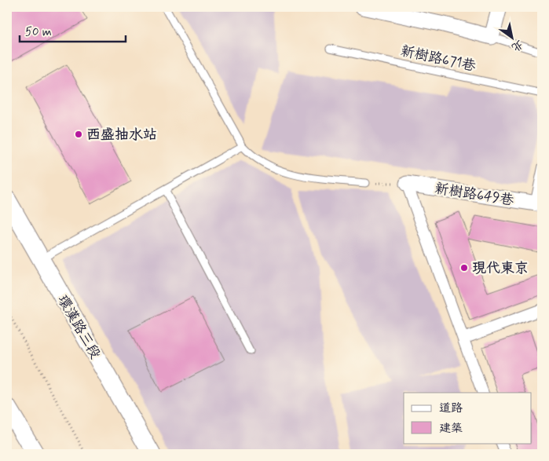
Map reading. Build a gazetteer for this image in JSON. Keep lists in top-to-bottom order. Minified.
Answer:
{"streets":{"street":["新樹路649巷","環漢路三段"],"lane":["新樹路671巷"]},"places":["西盛抽水站","現代東京"],"legend":["道路","建築"],"scale_bar":"50 m","north":"bottom right"}
